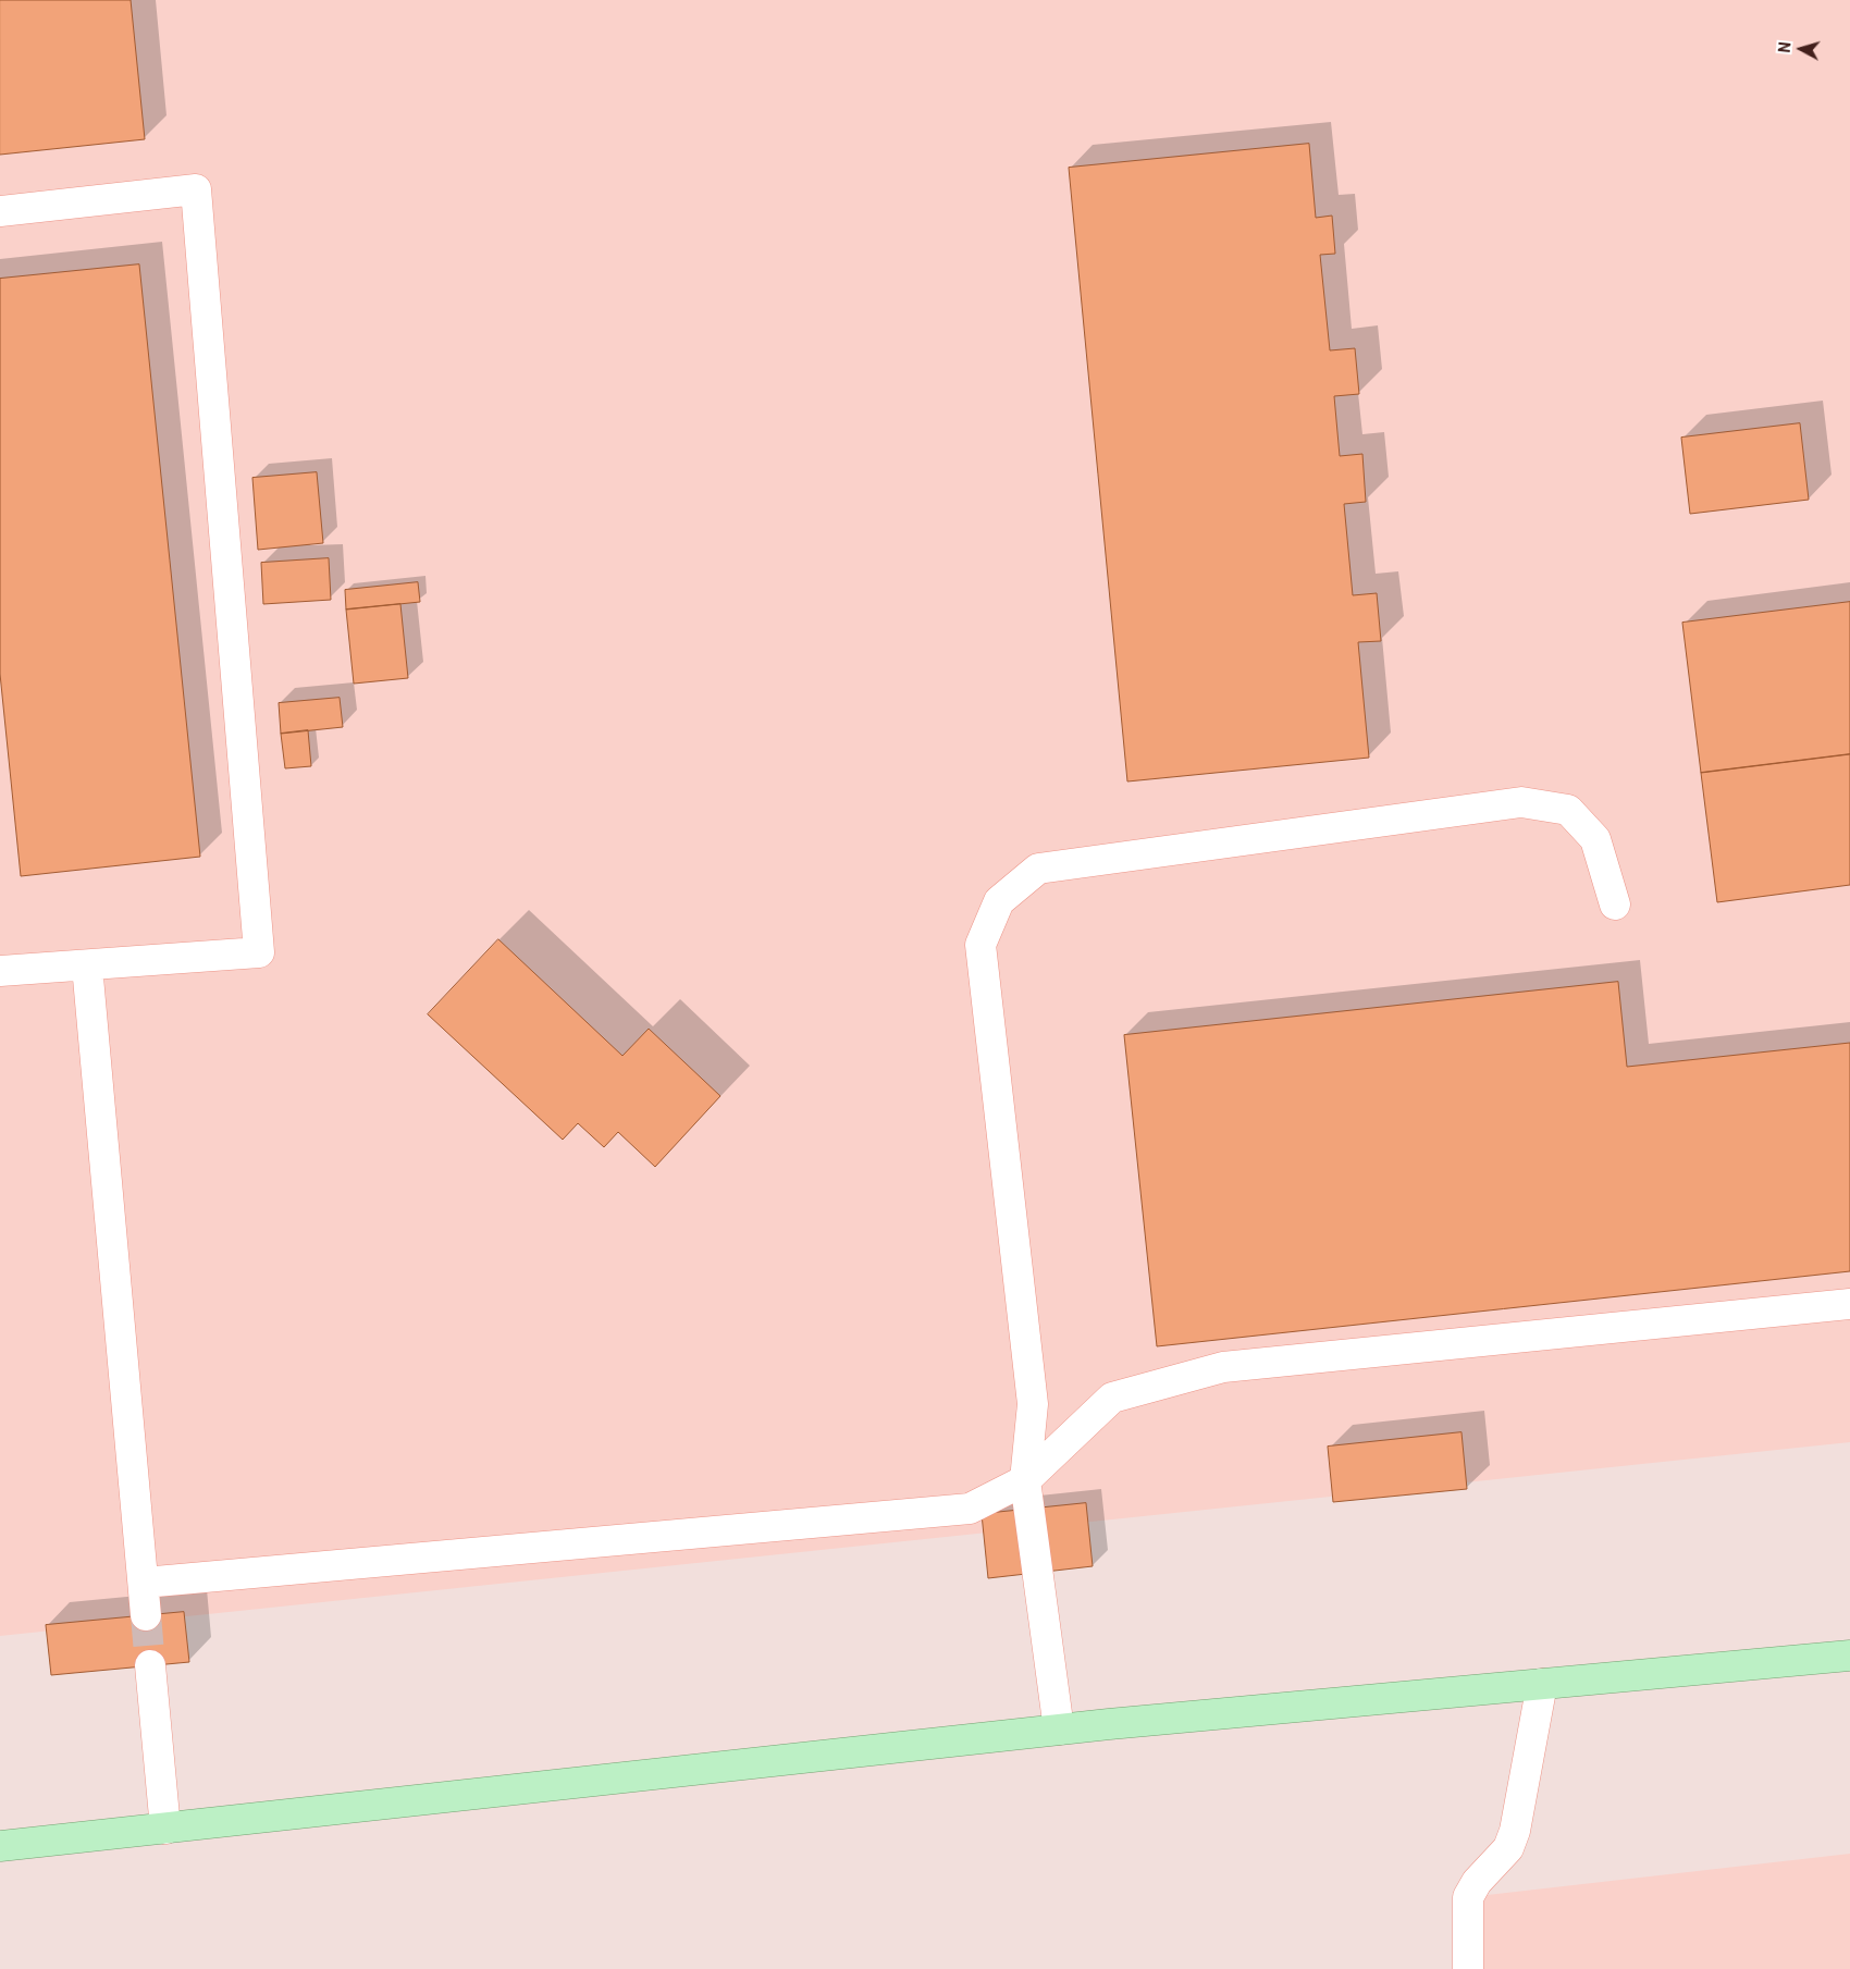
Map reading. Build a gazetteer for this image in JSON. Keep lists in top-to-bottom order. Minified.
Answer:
{"north":"left"}
